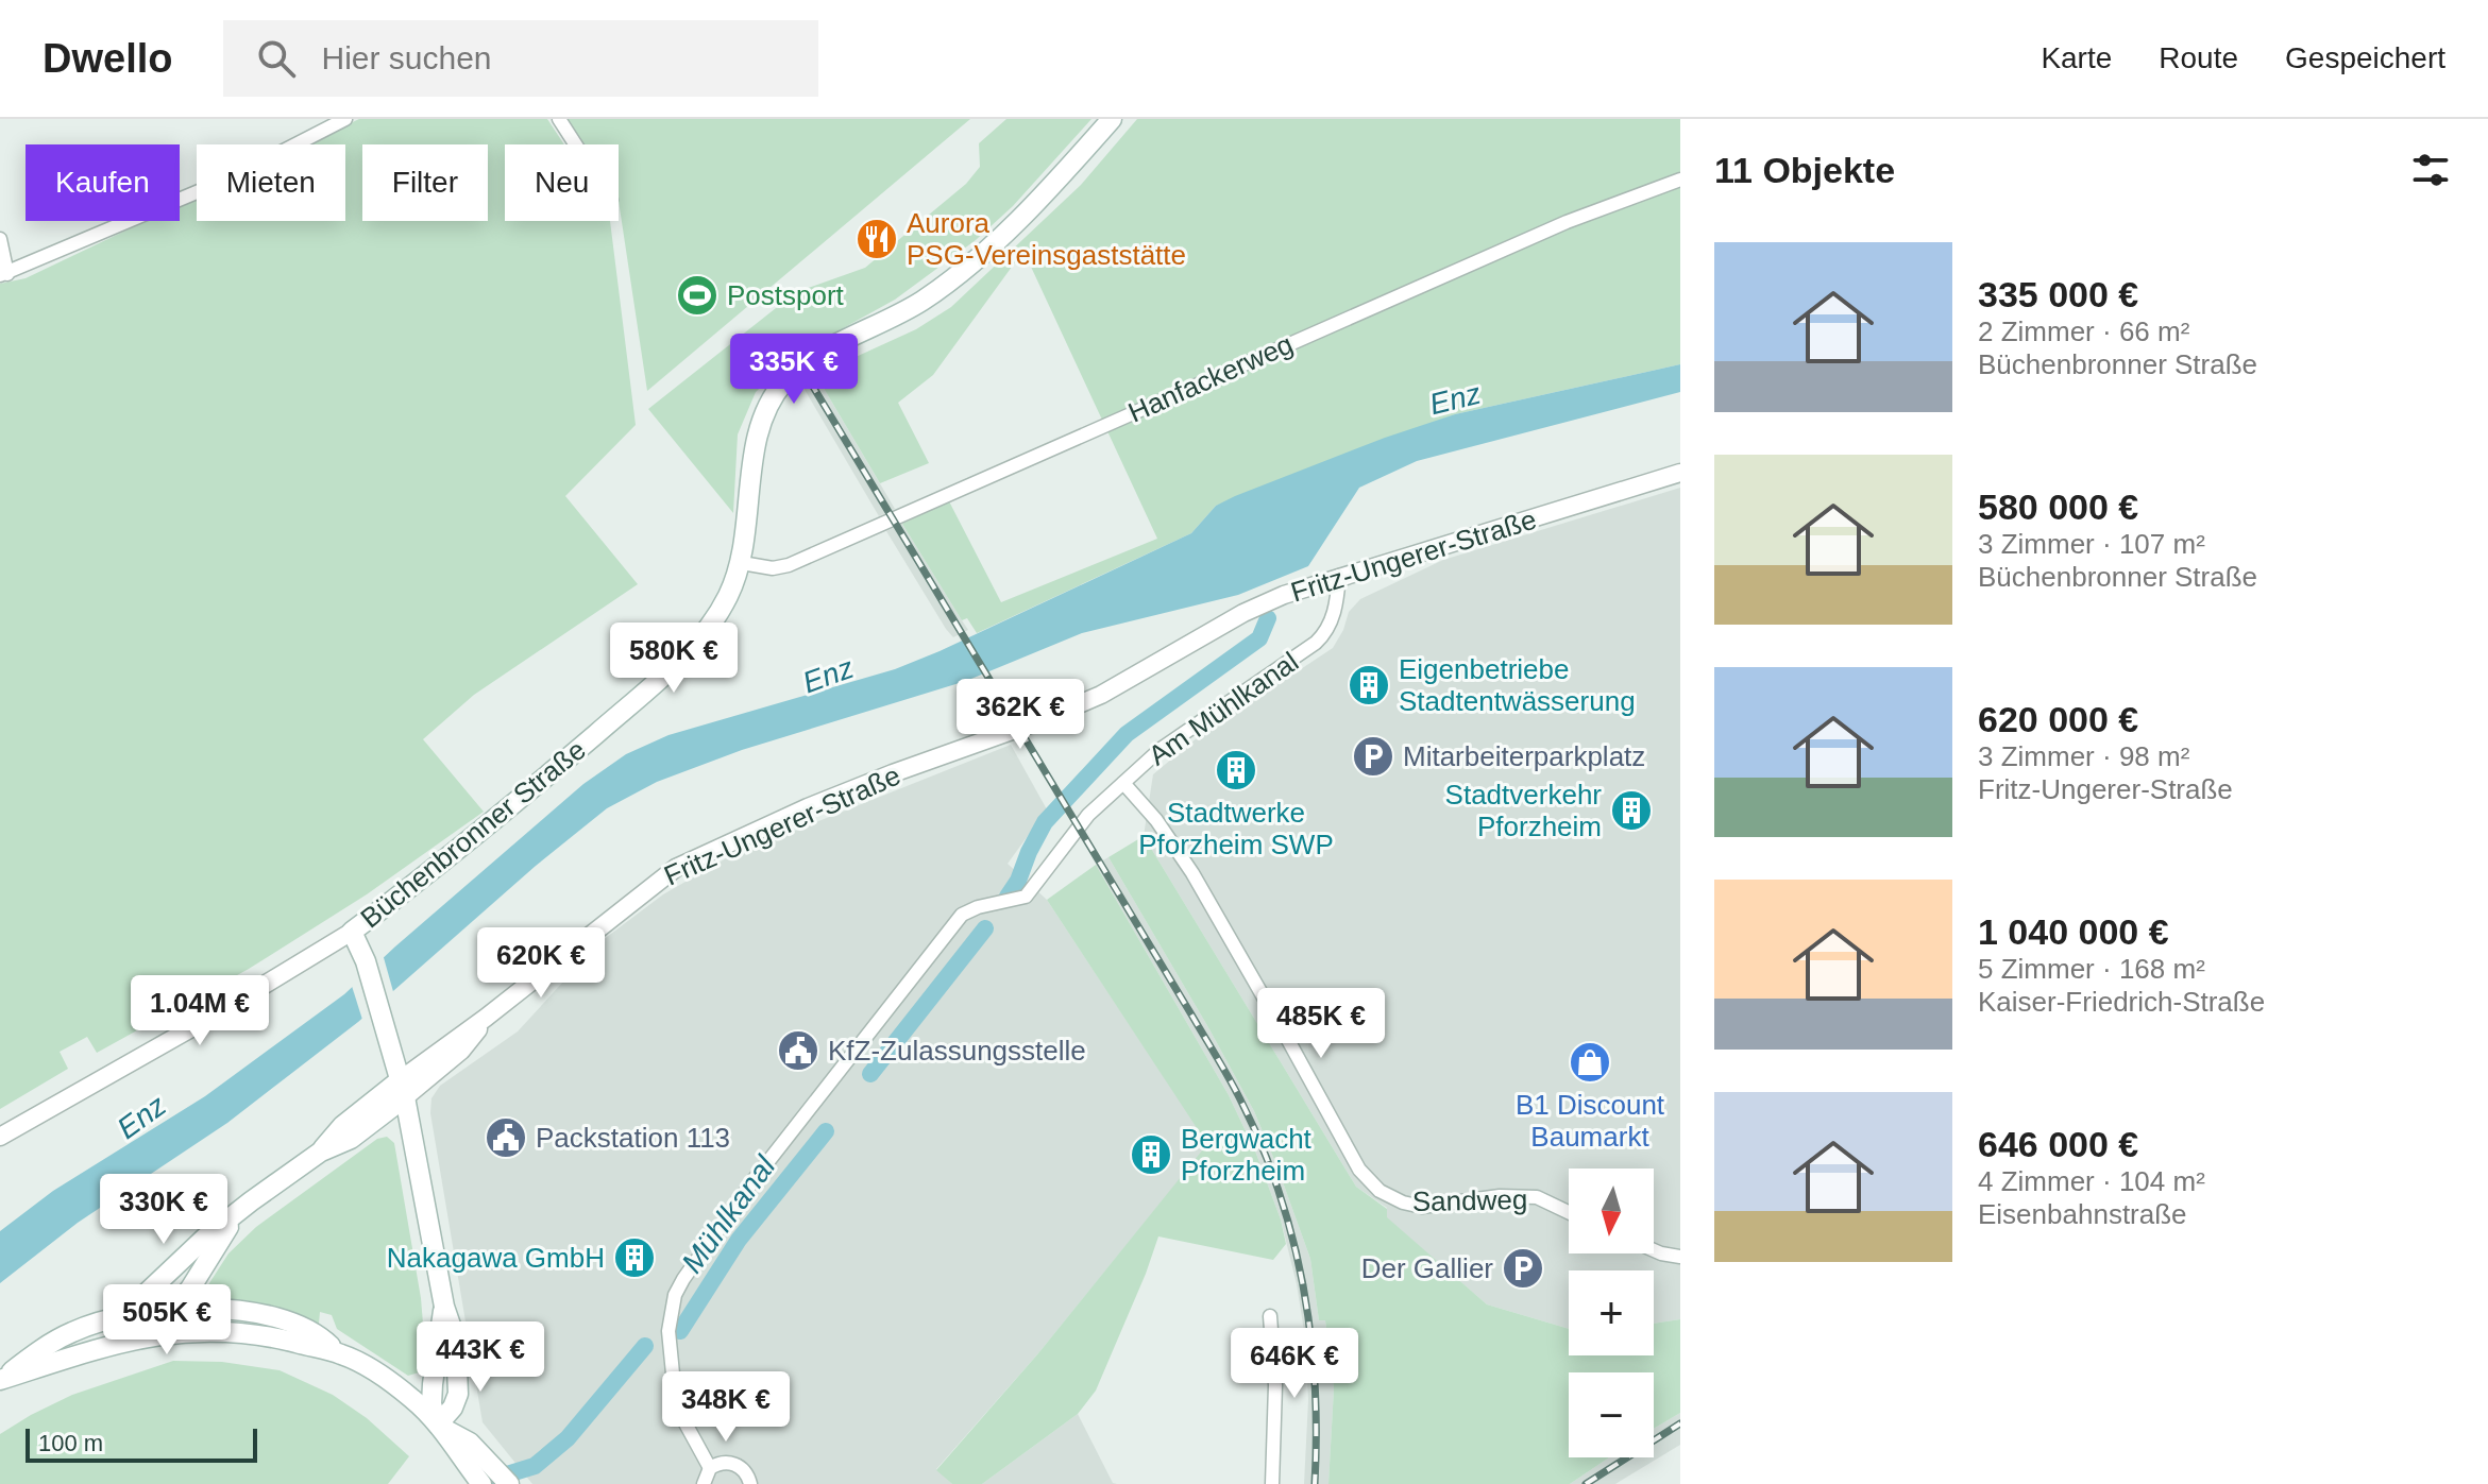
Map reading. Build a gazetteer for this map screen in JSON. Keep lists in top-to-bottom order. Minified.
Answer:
{"streets":{"main road":["Fritz-Ungerer-Straße","Büchenbronner Straße"],"street":["Hanfackerweg","Am Mühlkanal","Sandweg"]},"crossings":[["Hanfackerweg","Büchenbronner Straße"],["Fritz-Ungerer-Straße","Am Mühlkanal"],["Fritz-Ungerer-Straße","Büchenbronner Straße"],["Am Mühlkanal","Sandweg"]],"water":["Enz","Mühlkanal"],"places":{"restaurant":["Aurora PSG-Vereinsgaststätte"],"sports":["Postsport"],"building":["Eigenbetriebe Stadtentwässerung","Stadtwerke Pforzheim SWP","Stadtverkehr Pforzheim","Bergwacht Pforzheim","Nakagawa GmbH"],"parking":["Mitarbeiterparkplatz","Der Gallier"],"public building":["KfZ-Zulassungsstelle","Packstation 113"],"shop":["B1 Discount Baumarkt"]},"scale_bar":"100 m","north":"bottom","page":{"header":"Dwello","search":"Hier suchen","nav":["Karte","Route","Gespeichert"],"heading":"11 Objekte","chip":["Kaufen","Mieten","Filter","Neu"],"list":[{"name":"335 000 €","note":"2 Zimmer · 66 m² · Büchenbronner Straße"},{"name":"580 000 €","note":"3 Zimmer · 107 m² · Büchenbronner Straße"},{"name":"620 000 €","note":"3 Zimmer · 98 m² · Fritz-Ungerer-Straße"},{"name":"1 040 000 €","note":"5 Zimmer · 168 m² · Kaiser-Friedrich-Straße"},{"name":"646 000 €","note":"4 Zimmer · 104 m² · Eisenbahnstraße"}],"price":["335K €","580K €","362K €","620K €","1.04M €","485K €","330K €","505K €","443K €","646K €","348K €"],"map_buttons":["+","−"],"scale":"100 m"}}
